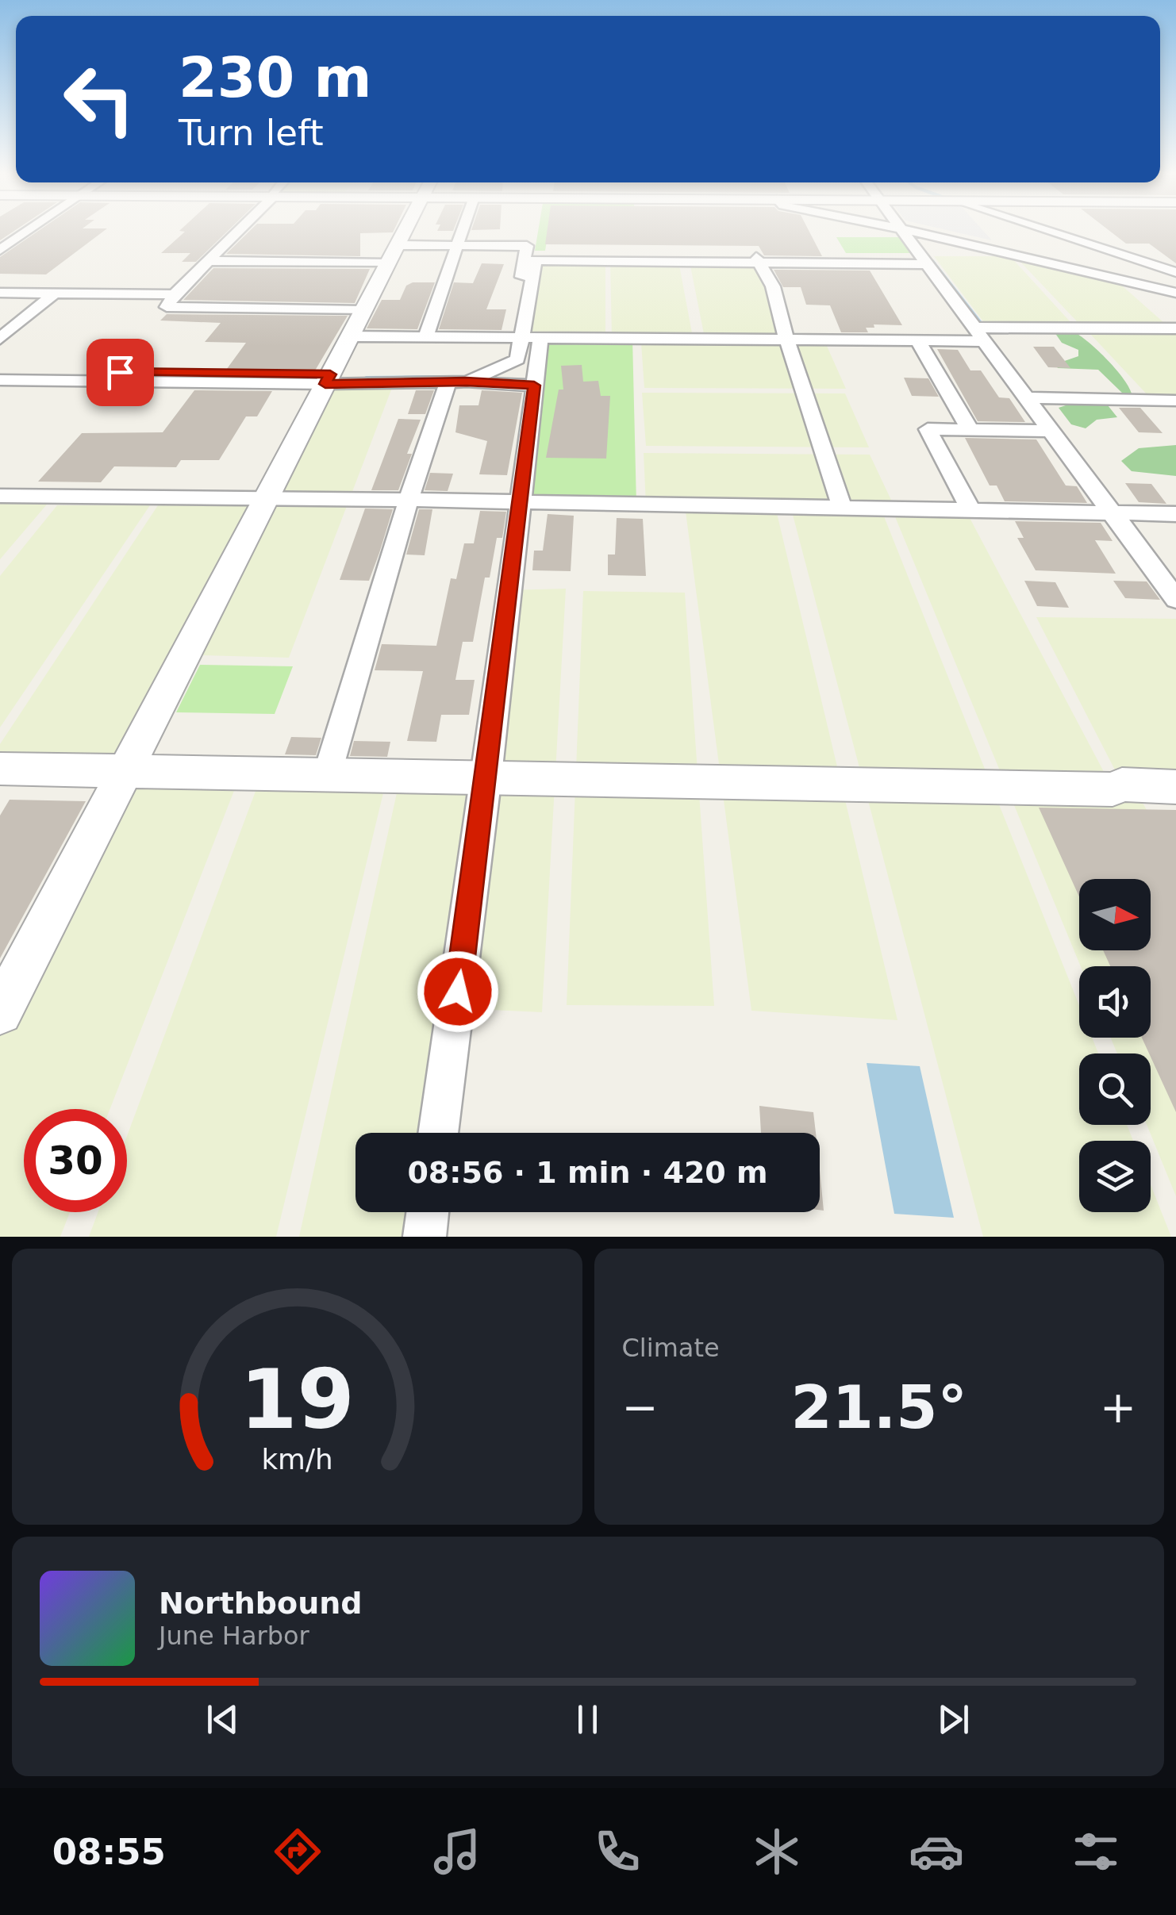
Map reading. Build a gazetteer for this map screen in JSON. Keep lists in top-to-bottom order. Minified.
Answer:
{"north":"right","page":{"turn":["230 m","Turn left"],"limit":"30","trip":"08:56 · 1 min · 420 m","tile":"Climate","heat":["−","21.5°","+"],"song":["Northbound","June Harbor"],"tabs":"08:55","gauge":["19","km/h"]}}
